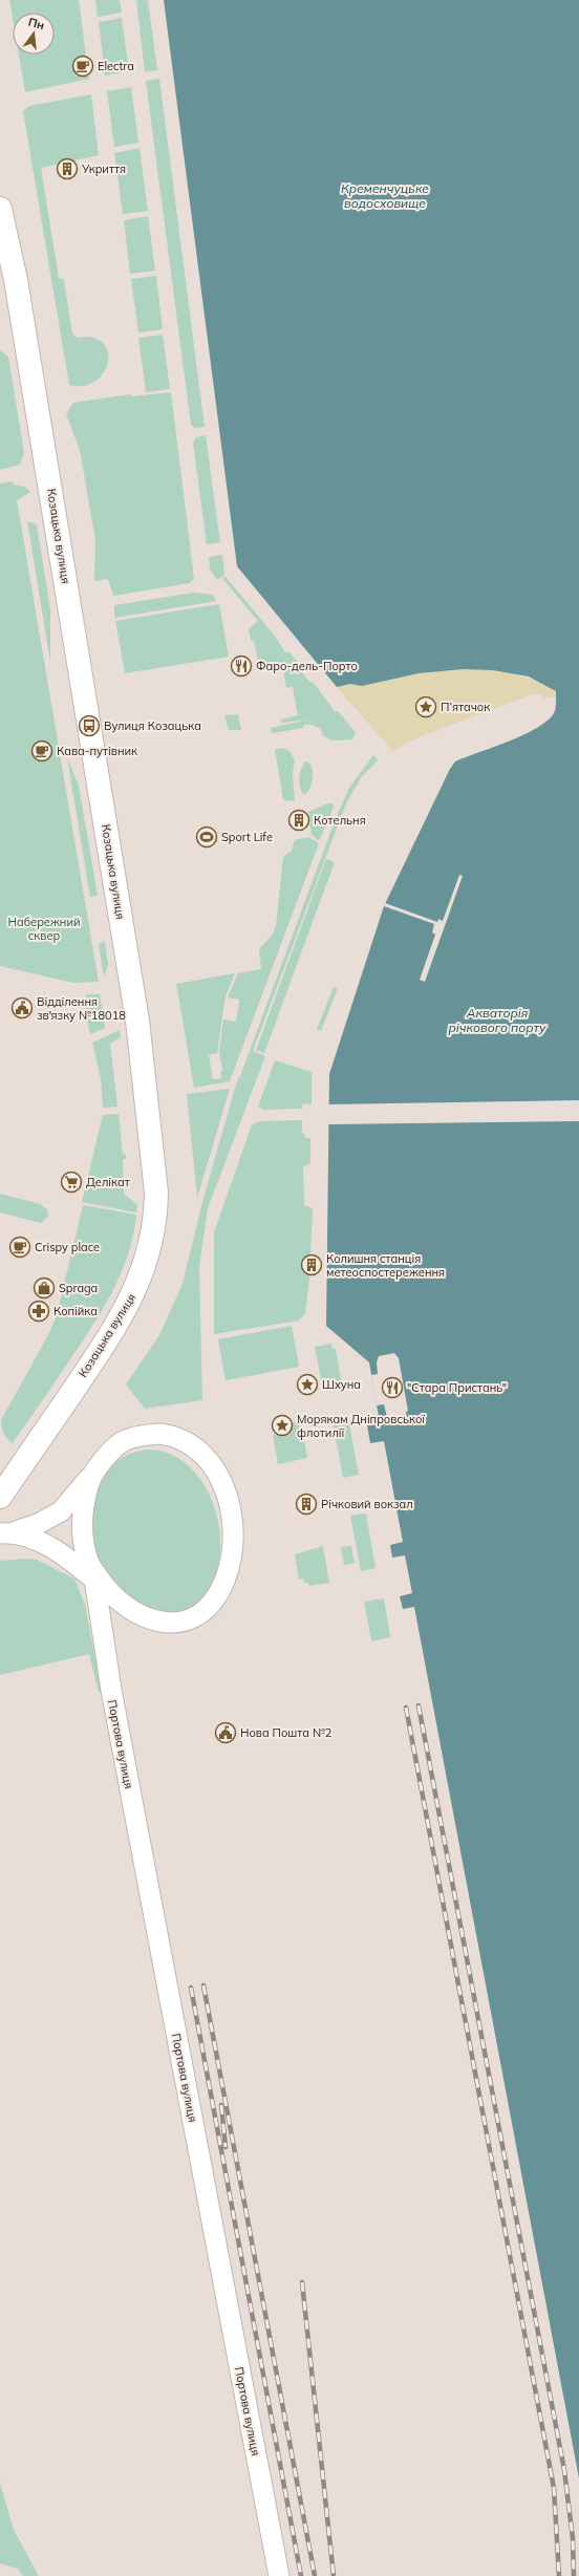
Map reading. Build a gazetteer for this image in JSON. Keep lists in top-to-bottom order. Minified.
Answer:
{"streets":{"main road":["Козацька вулиця"],"street":["Портова вулиця"]},"water":["Кременчуцьке водосховище","Акваторія річкового порту"],"parks":["Набережний сквер"],"places":{"cafe":["Electra","Кава-путівник","Crispy place"],"building":["Укриття","Котельня","Колишня станція метеоспостереження","Річковий вокзал"],"restaurant":["Фаро-дель-Порто","\"Стара Пристань\""],"place":["П’ятачок","Шхуна","Морякам Дніпровської флотилії"],"bus stop":["Вулиця Козацька"],"sports":["Sport Life"],"public building":["Відділення зв'язку №18018","Нова Пошта №2"],"supermarket":["Делікат"],"shop":["Spraga"],"pharmacy":["Копійка"]},"north":"top"}
